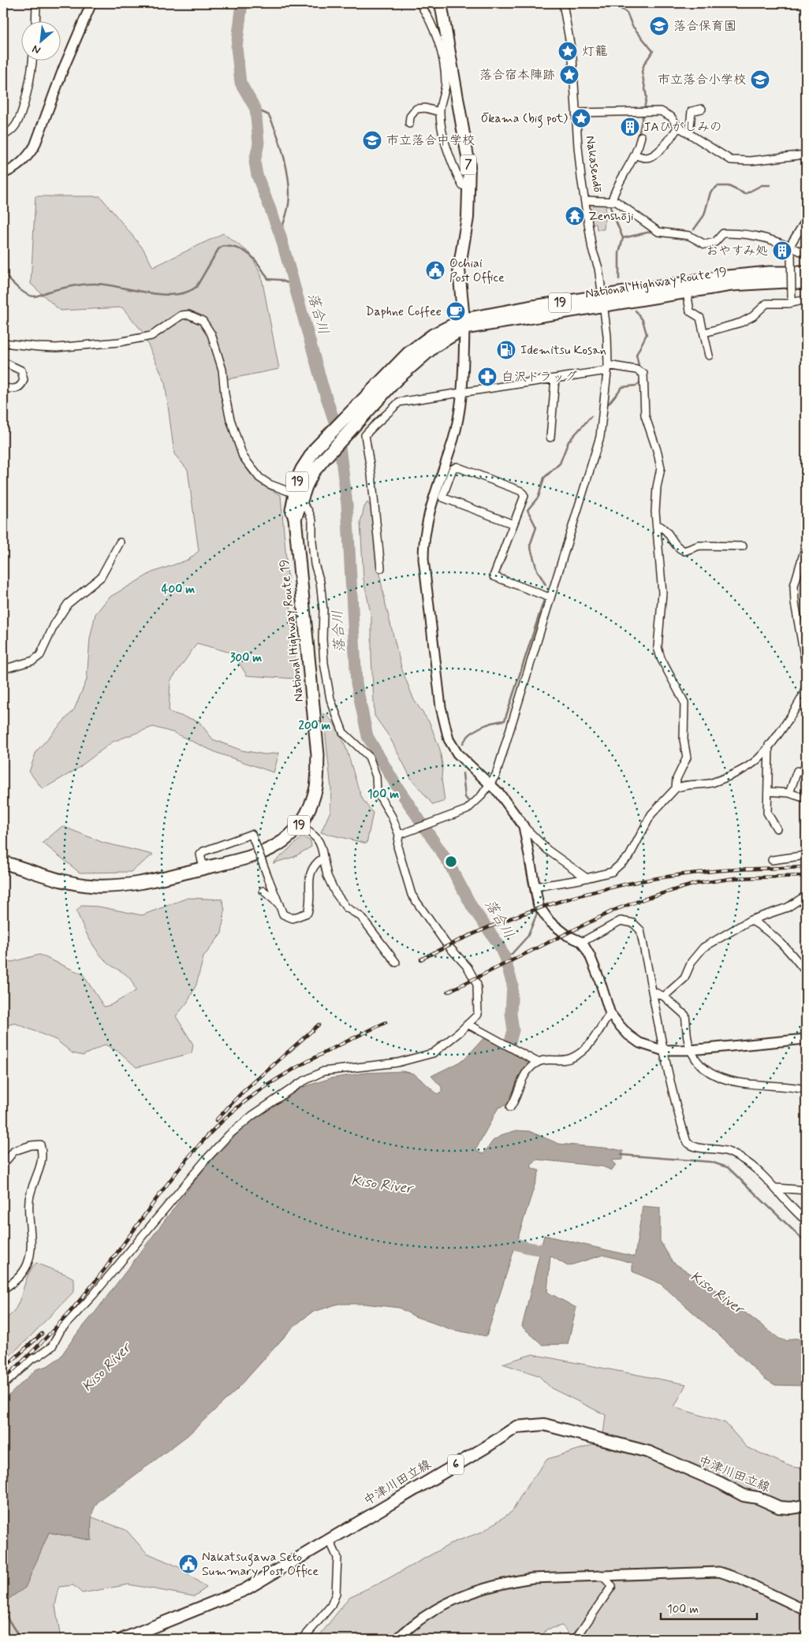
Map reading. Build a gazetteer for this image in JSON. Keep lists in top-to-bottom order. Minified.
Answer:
{"streets":{"highway":["National Highway Route 19","19"],"main road":["7","6","中津川田立線"],"street":["Nakasendō"]},"crossings":[["7","National Highway Route 19"]],"water":["落合川","Kiso River"],"places":{"school or university":["落合保育園","市立落合小学校","市立落合中学校"],"place":["灯籠","落合宿本陣跡","Ōkama (big pot)"],"building":["JAひがしみの","おやすみ処"],"temple":["Zenshōji"],"public building":["Ochiai Post Office","Nakatsugawa Seto Summary Post Office"],"cafe":["Daphne Coffee"],"fuel station":["Idemitsu Kosan"],"pharmacy":["白沢ドラッグ"]},"scale_bar":"100 m","north":"bottom left","rings":["400 m","300 m","200 m","100 m"]}
